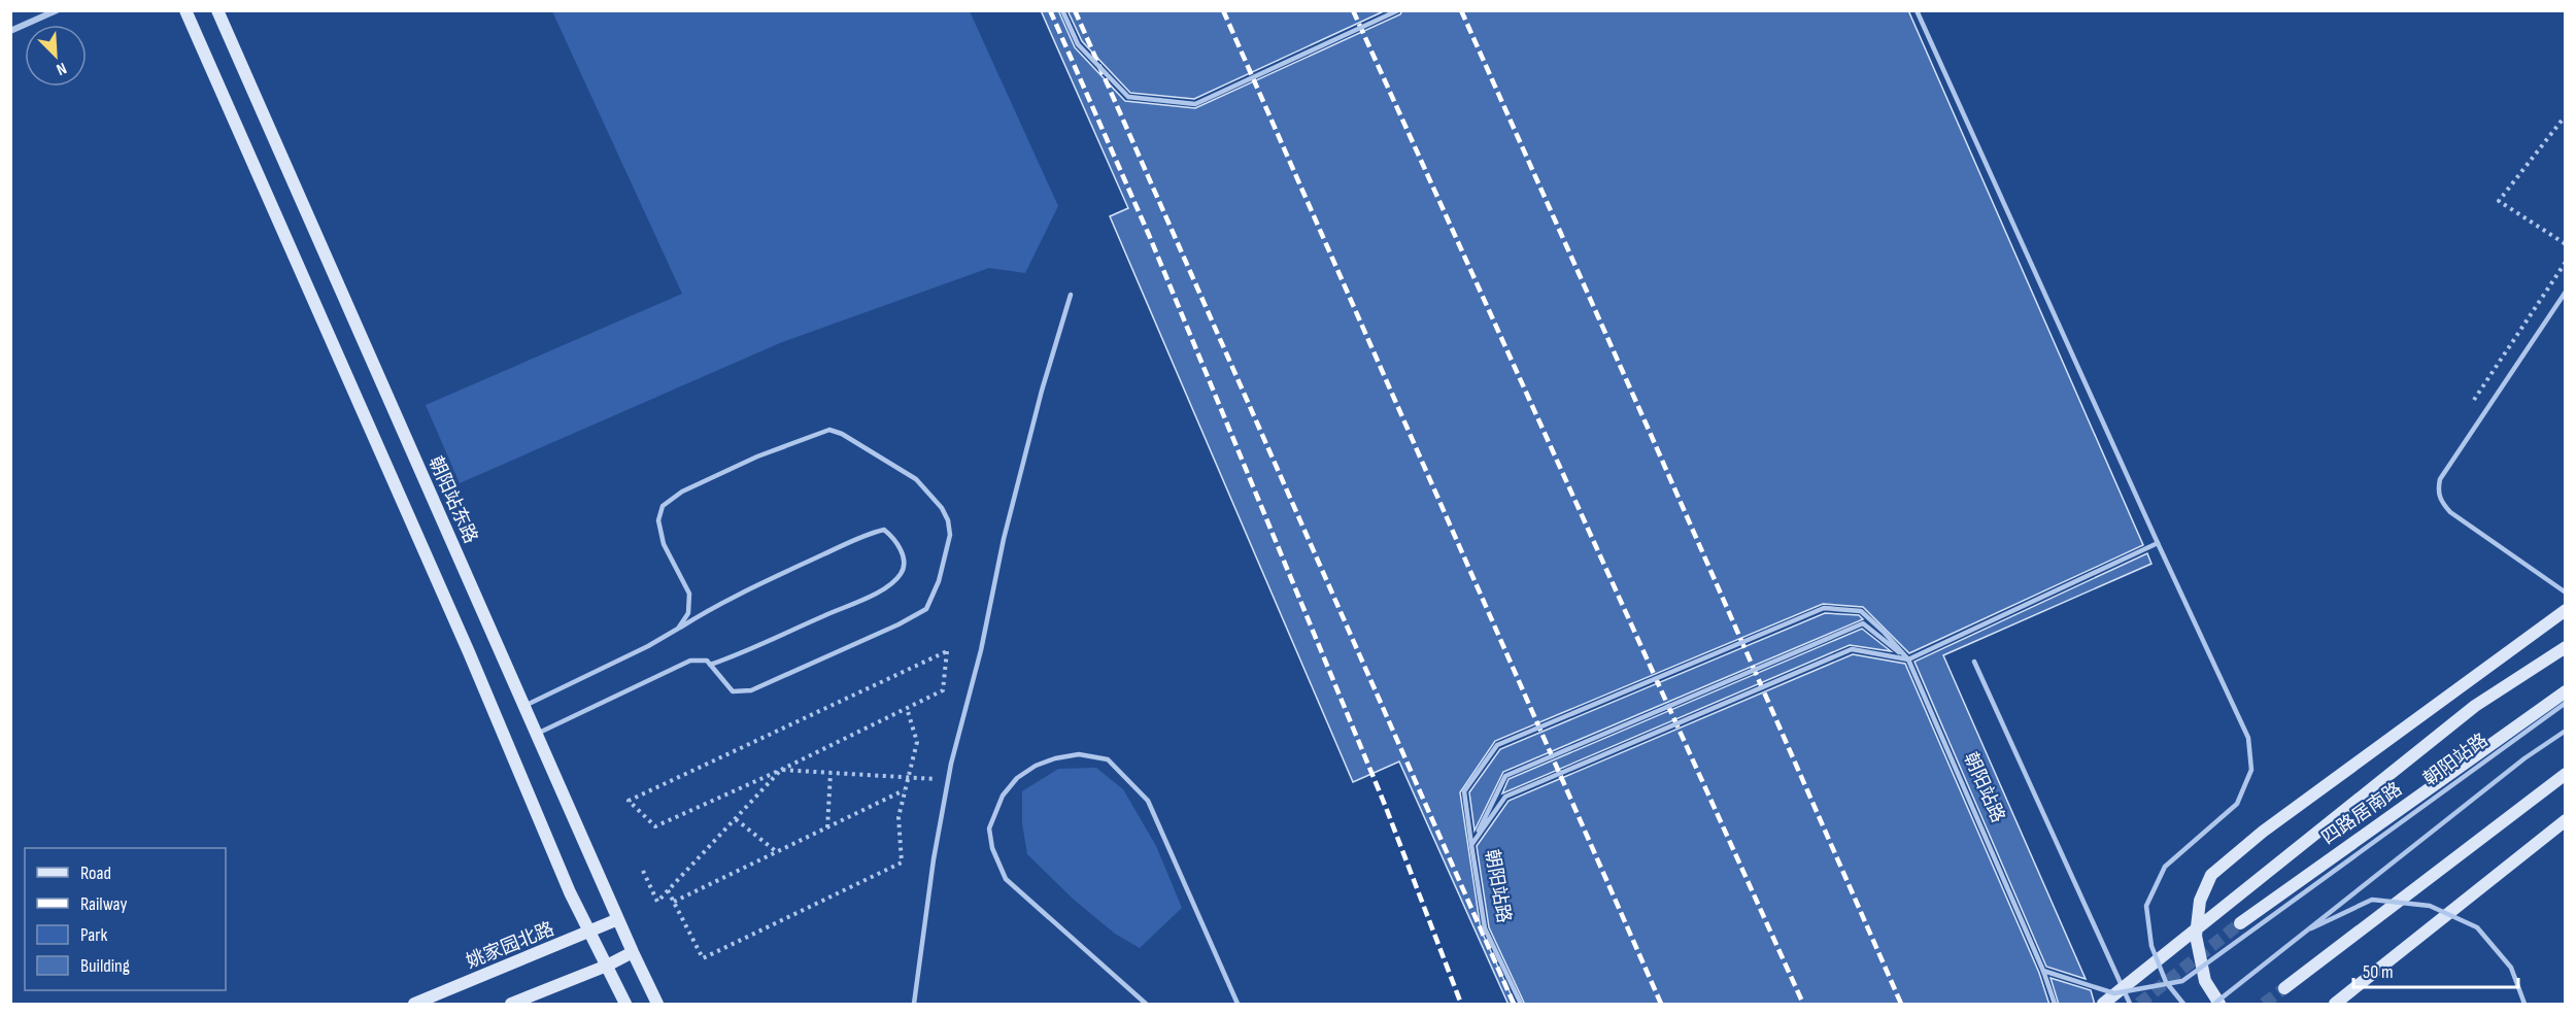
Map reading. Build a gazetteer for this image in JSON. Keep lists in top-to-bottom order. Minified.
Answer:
{"streets":{"main road":["朝阳站东路","四路居南路","姚家园北路"],"lane":["朝阳站路"]},"crossings":[["朝阳站东路","姚家园北路"]],"legend":["Road","Railway","Park","Building"],"scale_bar":"50 m","north":"bottom right"}
